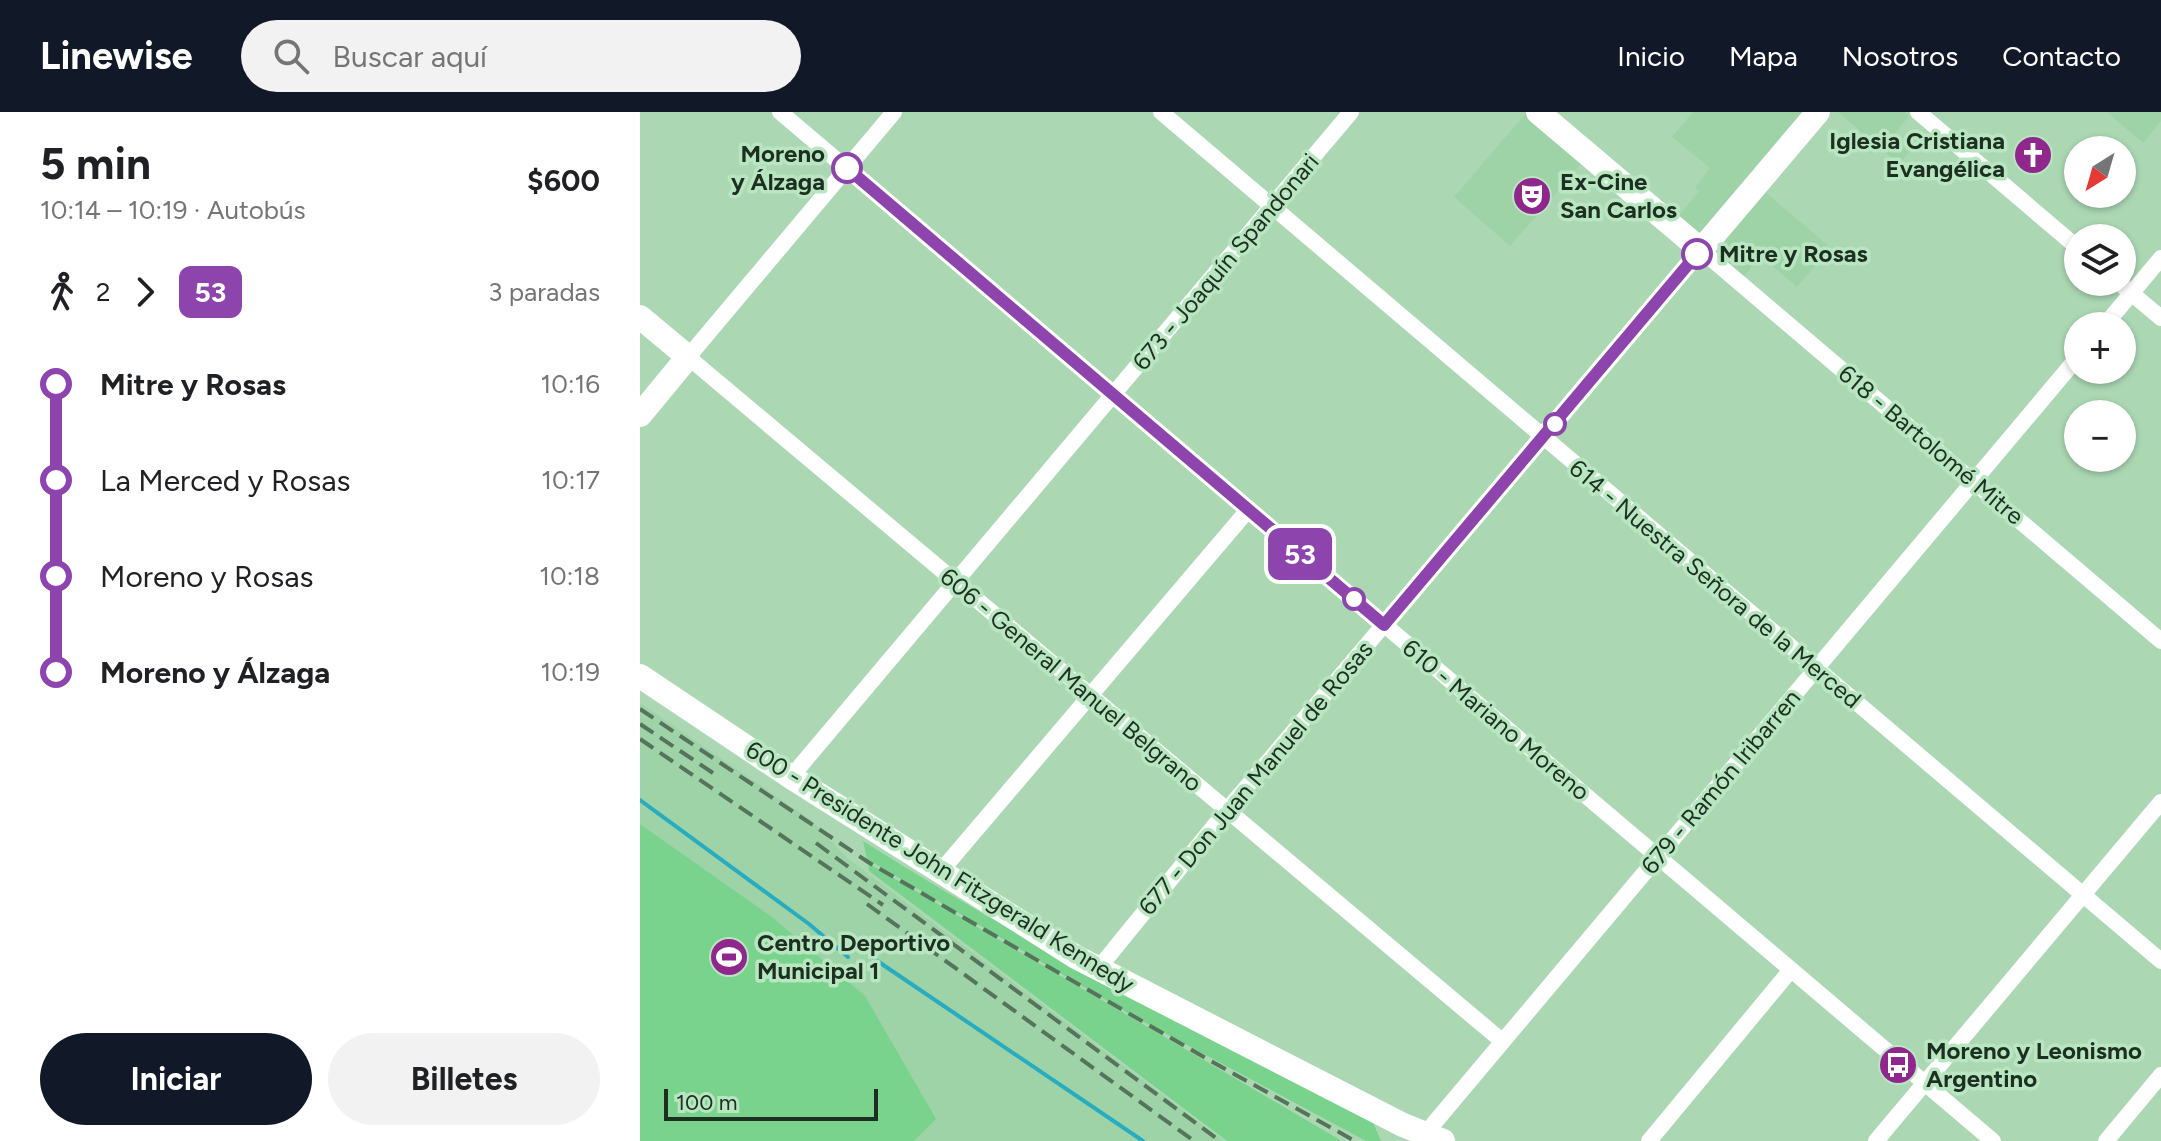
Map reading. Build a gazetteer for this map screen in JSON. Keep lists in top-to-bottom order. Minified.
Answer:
{"streets":{"street":["673 - Joaquín Spandonari","618 - Bartolomé Mitre","614 - Nuestra Señora de la Merced","606 - General Manuel Belgrano","610 - Mariano Moreno","677 - Don Juan Manuel de Rosas","679 - Ramón Iribarren","600 - Presidente John Fitzgerald Kennedy"]},"crossings":[["673 - Joaquín Spandonari","614 - Nuestra Señora de la Merced"],["673 - Joaquín Spandonari","606 - General Manuel Belgrano"],["673 - Joaquín Spandonari","610 - Mariano Moreno"],["673 - Joaquín Spandonari","600 - Presidente John Fitzgerald Kennedy"],["618 - Bartolomé Mitre","677 - Don Juan Manuel de Rosas"],["618 - Bartolomé Mitre","679 - Ramón Iribarren"],["614 - Nuestra Señora de la Merced","677 - Don Juan Manuel de Rosas"],["614 - Nuestra Señora de la Merced","679 - Ramón Iribarren"],["606 - General Manuel Belgrano","677 - Don Juan Manuel de Rosas"],["606 - General Manuel Belgrano","679 - Ramón Iribarren"],["610 - Mariano Moreno","677 - Don Juan Manuel de Rosas"],["610 - Mariano Moreno","679 - Ramón Iribarren"],["677 - Don Juan Manuel de Rosas","600 - Presidente John Fitzgerald Kennedy"],["679 - Ramón Iribarren","600 - Presidente John Fitzgerald Kennedy"]],"places":{"church":["Iglesia Cristiana Evangélica"],"other":["Moreno y Álzaga","Mitre y Rosas"],"theatre":["Ex-Cine San Carlos"],"sports":["Centro Deportivo Municipal 1"],"bus stop":["Moreno y Leonismo Argentino"]},"lines":["bus line 53"],"scale_bar":"100 m","north":"bottom left","page":{"header":"Linewise","search":"Buscar aquí","nav":["Inicio","Mapa","Nosotros","Contacto"],"heading":["5 min","10:14 – 10:19 · Autobús","$600"],"on_map":"53","map_buttons":["+","−"],"legs":["2","53","3 paradas"],"list":[{"name":"Mitre y Rosas","value":"10:16"},{"name":"La Merced y Rosas","value":"10:17"},{"name":"Moreno y Rosas","value":"10:18"},{"name":"Moreno y Álzaga","value":"10:19"}],"buttons":["Iniciar","Billetes"],"scale":"100 m"}}
